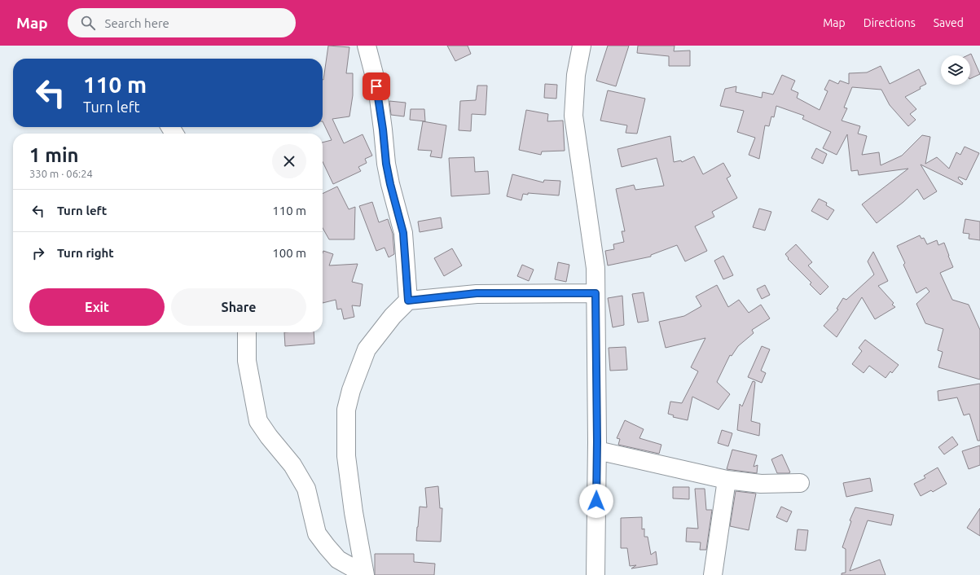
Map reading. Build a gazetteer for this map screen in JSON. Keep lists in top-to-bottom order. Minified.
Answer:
{"page":{"header":"Map","search":"Search here","nav":["Map","Directions","Saved"],"turn":["110 m","Turn left"],"heading":["1 min","330 m · 06:24"],"list":[{"name":"Turn left","value":"110 m"},{"name":"Turn right","value":"100 m"}],"buttons":["Exit","Share"]}}
